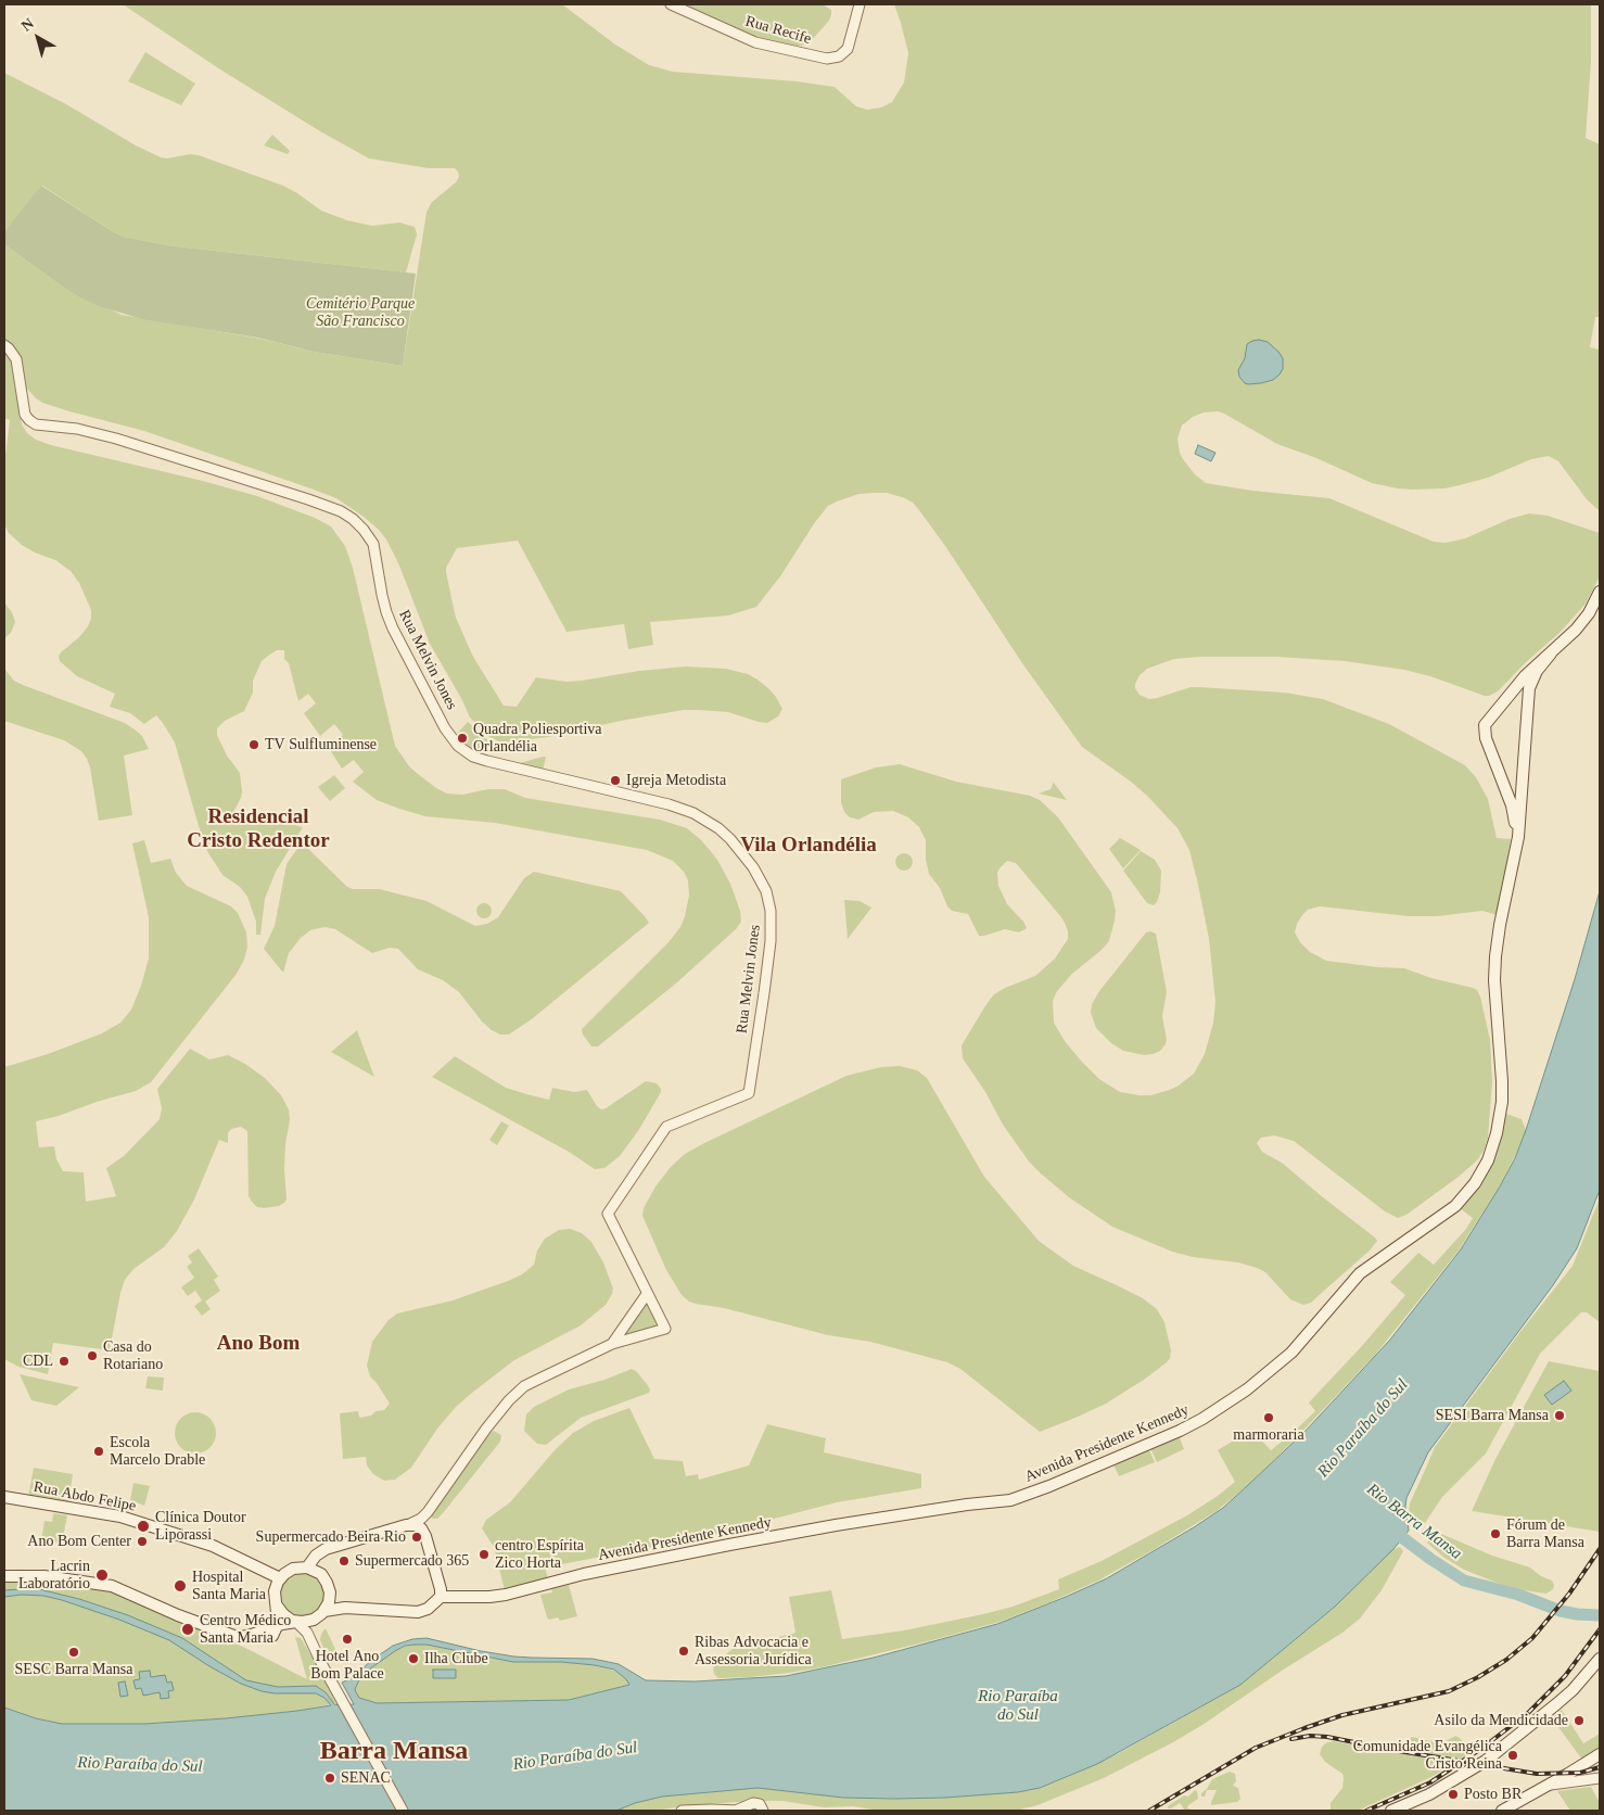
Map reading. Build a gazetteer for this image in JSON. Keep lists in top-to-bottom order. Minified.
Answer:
{"streets":{"main road":["Avenida Presidente Kennedy","Rua Abdo Felipe"],"street":["Rua Recife","Rua Melvin Jones"]},"districts":["Residencial Cristo Redentor","Vila Orlandélia","Ano Bom","Barra Mansa"],"water":["Rio Paraíba do Sul","Rio Barra Mansa"],"parks":["Cemitério Parque São Francisco"],"places":["Quadra Poliesportiva Orlandélia","TV Sulfluminense","Igreja Metodista","Casa do Rotariano","CDL","SESI Barra Mansa","marmoraria","Escola Marcelo Drable","Clínica Doutor Liporassi","Fórum de Barra Mansa","Supermercado Beira Rio","Ano Bom Center","centro Espírita Zico Horta","Supermercado 365","Lacrin Laboratório","Hospital Santa Maria","Centro Médico Santa Maria","Hotel Ano Bom Palace","Ribas Advocacia e Assessoria Jurídica","SESC Barra Mansa","Ilha Clube","Asilo da Mendicidade","Comunidade Evangélica Cristo Reina","SENAC","Posto BR"],"north":"top left"}
